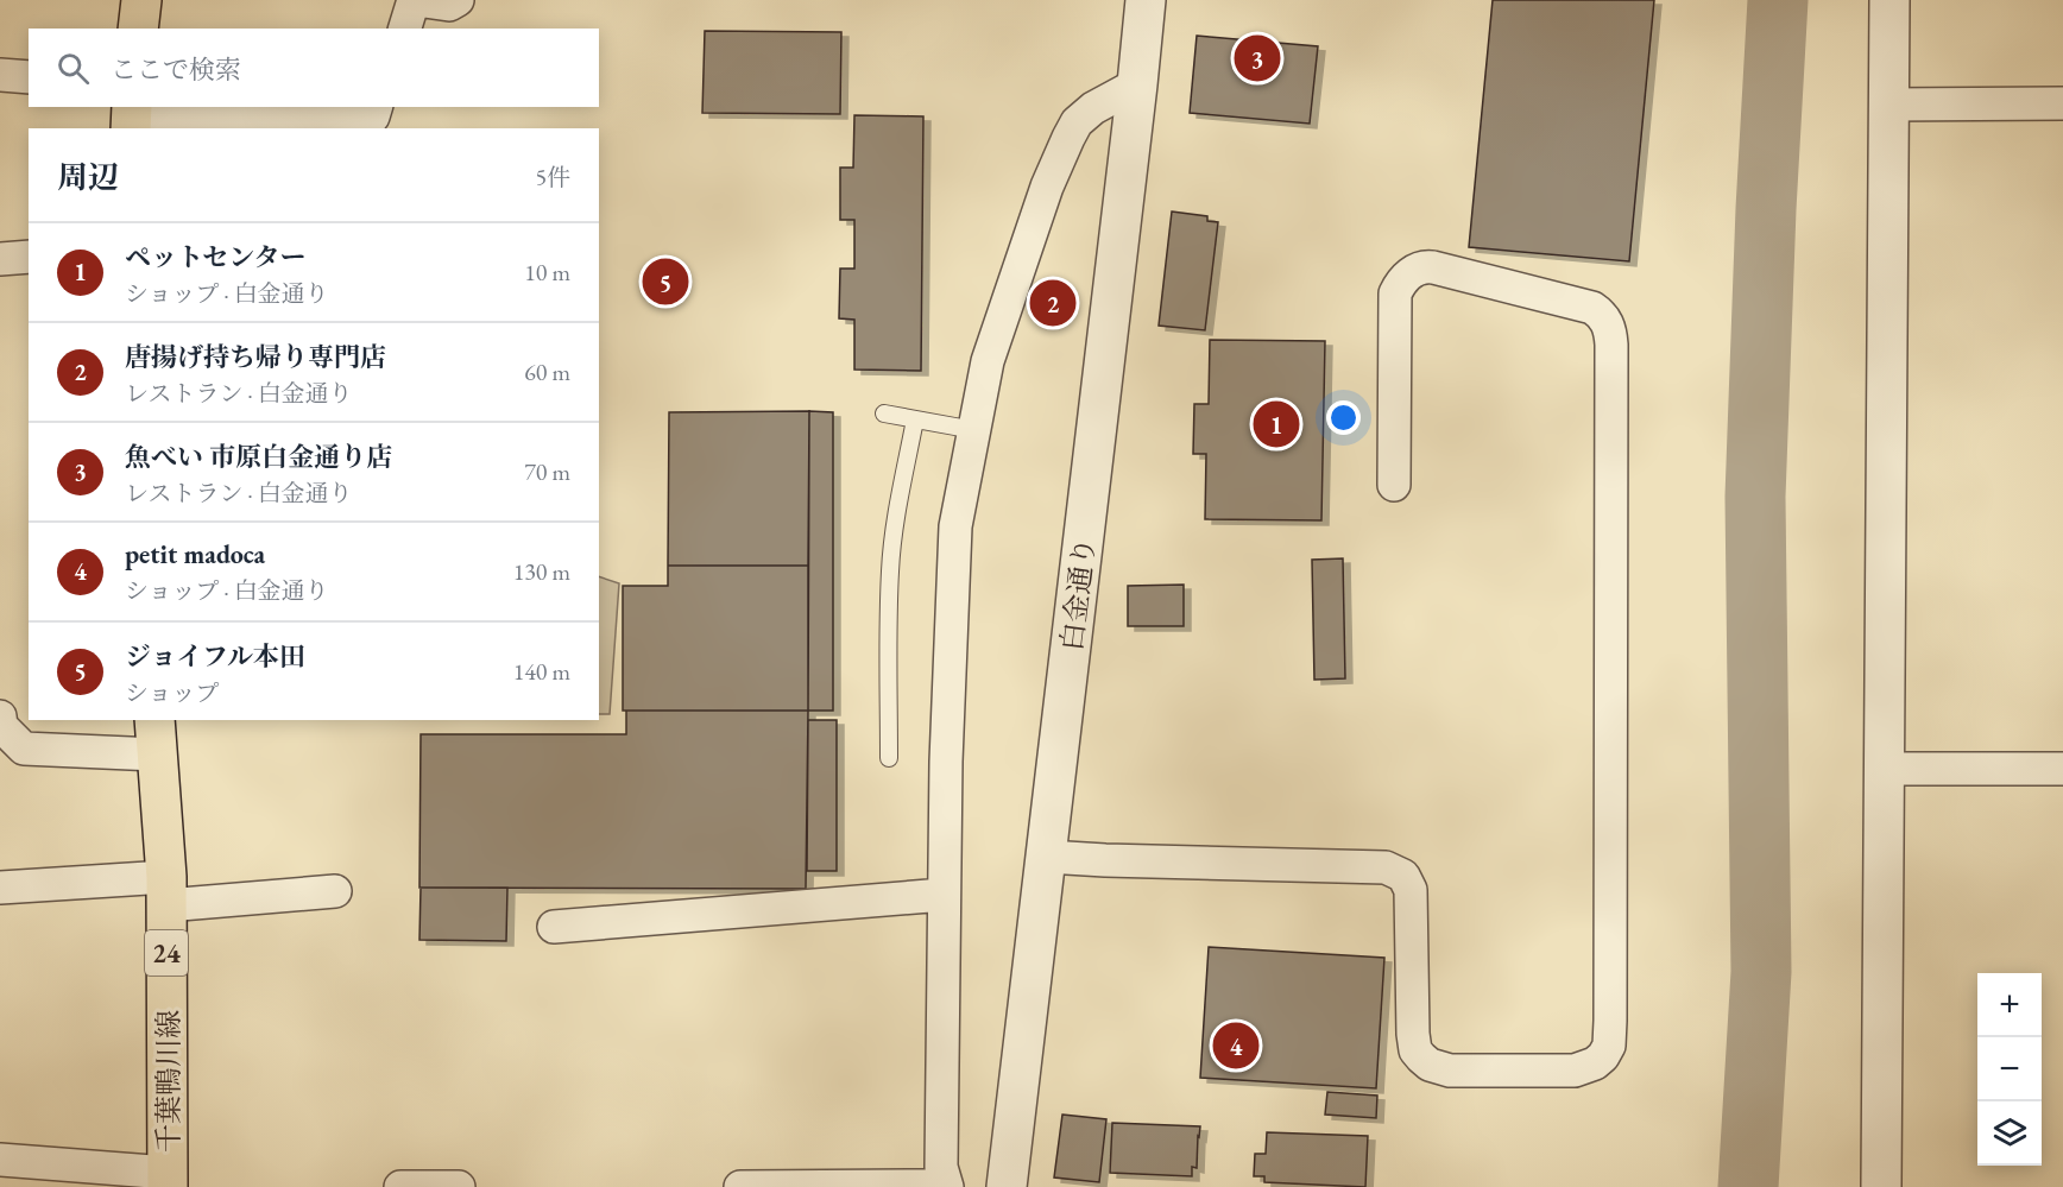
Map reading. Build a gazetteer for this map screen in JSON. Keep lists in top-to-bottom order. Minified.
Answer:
{"streets":{"main road":["24","千葉鴨川線"],"street":["白金通り"]},"page":{"search":"ここで検索","pins":["3","5","2","1","4"],"heading":["周辺","5件"],"list":[{"mark":"1","name":"ペットセンター","note":"ショップ · 白金通り","value":"10 m"},{"mark":"2","name":"唐揚げ持ち帰り専門店","note":"レストラン · 白金通り","value":"60 m"},{"mark":"3","name":"魚べい 市原白金通り店","note":"レストラン · 白金通り","value":"70 m"},{"mark":"4","name":"petit madoca","note":"ショップ · 白金通り","value":"130 m"},{"mark":"5","name":"ジョイフル本田","note":"ショップ","value":"140 m"}],"map_buttons":["+","−"]}}
